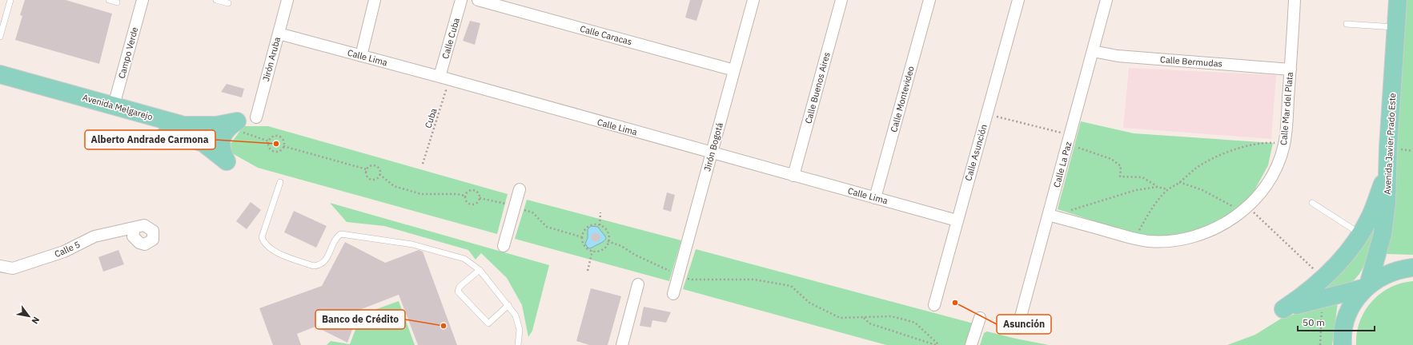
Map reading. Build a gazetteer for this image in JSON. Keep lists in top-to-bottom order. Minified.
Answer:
{"streets":{"main road":["Avenida Melgarejo","Avenida Javier Prado Este"],"street":["Calle Caracas","Calle Cuba","Campo Verde","Calle Lima","Jirón Aruba","Calle Bermudas","Calle Buenos Aires","Calle Montevideo","Calle Mar del Plata","Jirón Bogotá","Calle Asunción","Calle La Paz","Calle 5"],"path":["Cuba"]},"crossings":[["Calle Caracas","Jirón Bogotá"],["Calle Cuba","Calle Lima"],["Calle Cuba","Cuba"],["Campo Verde","Avenida Melgarejo"],["Calle Lima","Jirón Aruba"],["Calle Lima","Calle Buenos Aires"],["Calle Lima","Calle Montevideo"],["Calle Lima","Cuba"],["Calle Lima","Jirón Bogotá"],["Calle Lima","Calle Asunción"],["Calle Bermudas","Calle Mar del Plata"],["Calle Bermudas","Calle La Paz"],["Calle Mar del Plata","Calle La Paz"]],"places":["Alberto Andrade Carmona","Asunción","Banco de Crédito"],"scale_bar":"50 m","north":"bottom right"}
